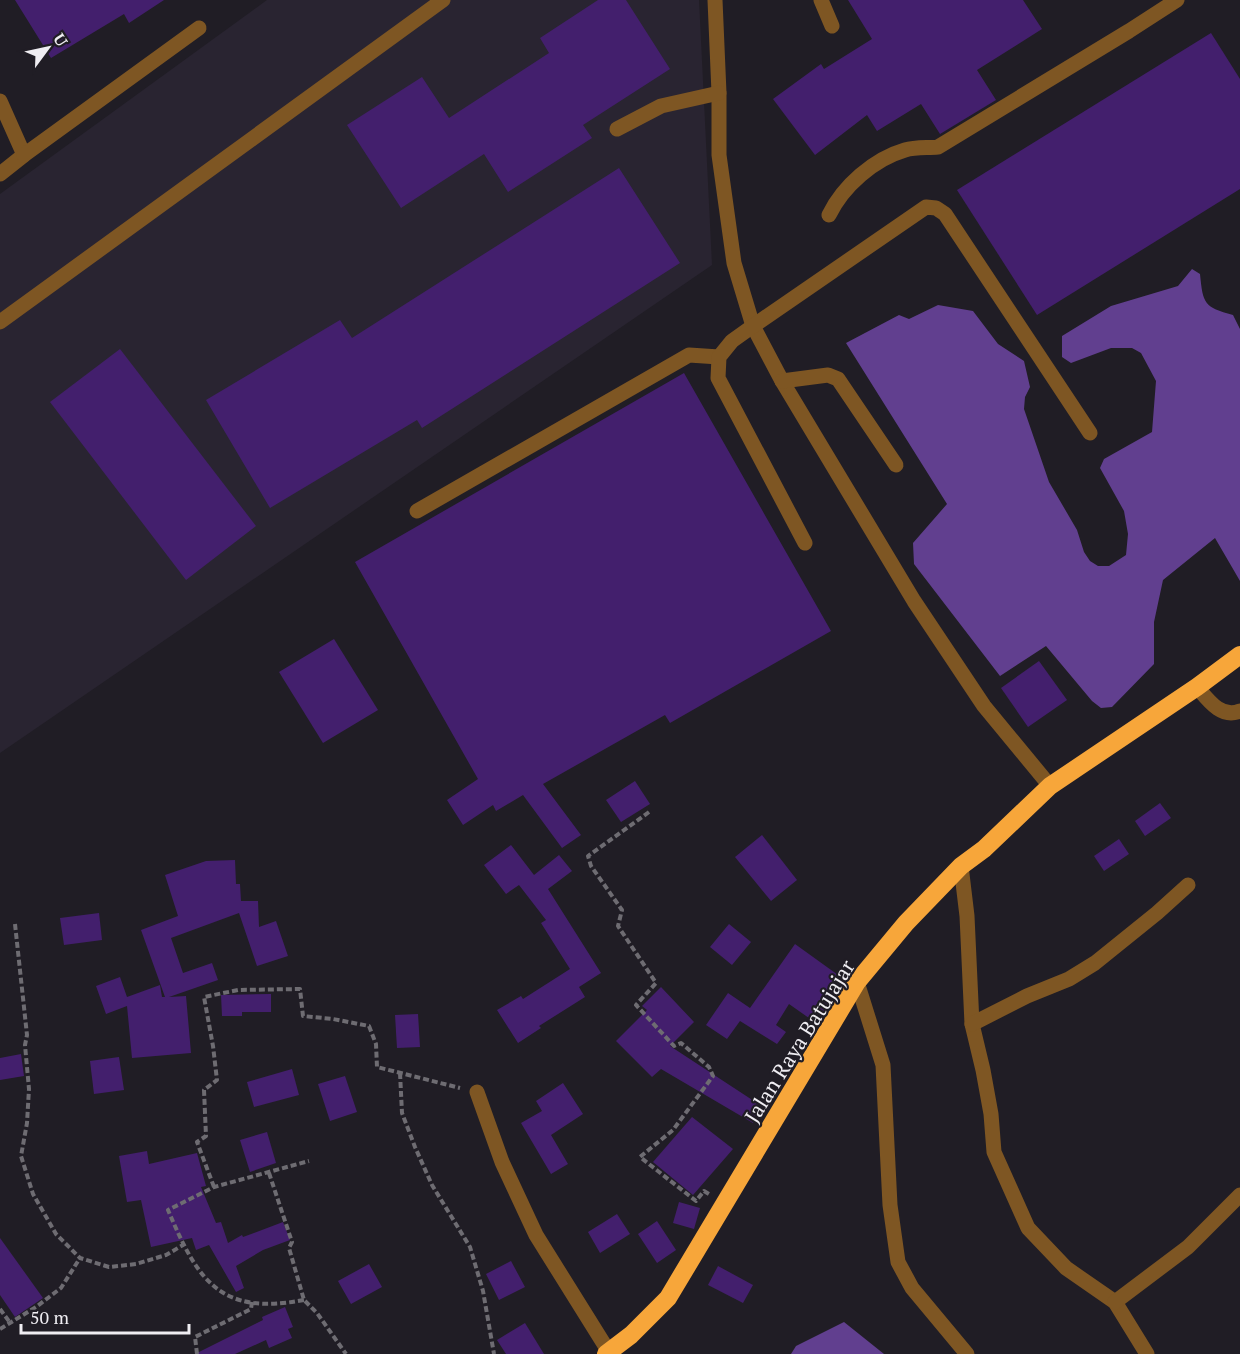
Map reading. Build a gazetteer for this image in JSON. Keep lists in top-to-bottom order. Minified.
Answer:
{"streets":{"highway":["Jalan Raya Batujajar"]},"scale_bar":"50 m","north":"top right"}
